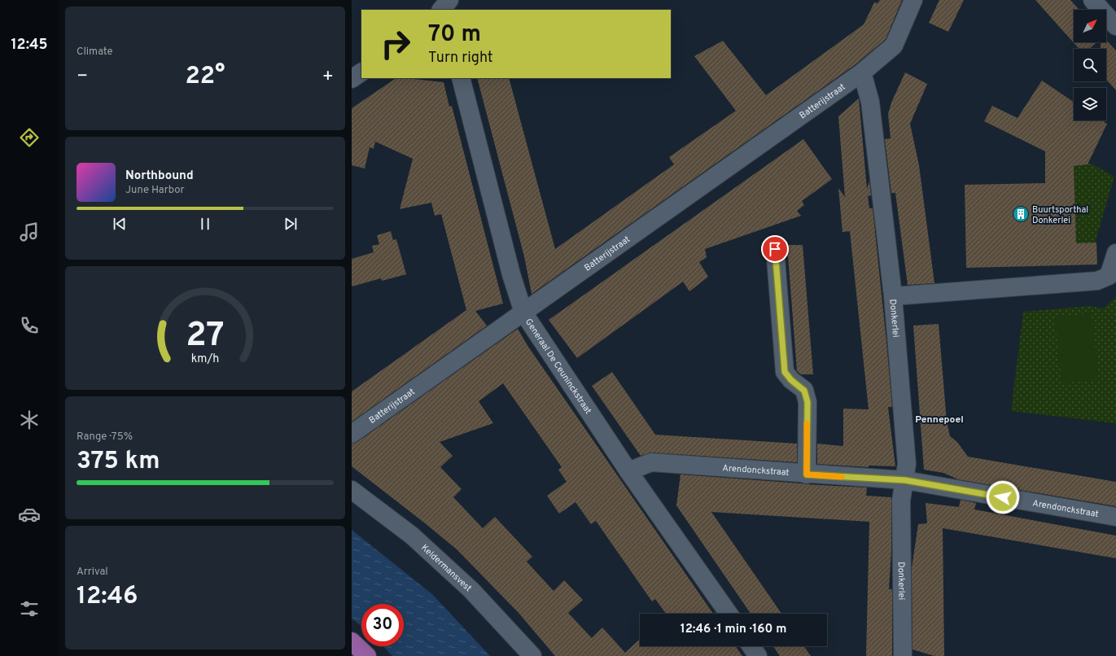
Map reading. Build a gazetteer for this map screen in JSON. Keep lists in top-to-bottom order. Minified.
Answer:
{"streets":{"street":["Batterijstraat","Donkerlei","Generaal De Ceuninckstraat","Arendonckstraat","Keldermansvest"]},"crossings":[["Batterijstraat","Donkerlei"],["Batterijstraat","Generaal De Ceuninckstraat"],["Donkerlei","Arendonckstraat"],["Generaal De Ceuninckstraat","Arendonckstraat"]],"districts":["Pennepoel"],"places":{"building":["Buurtsporthal Donkerlei"]},"north":"top right","page":{"tabs":"12:45","tile":["Climate",["Range · 75%","375 km"],["Arrival","12:46"]],"turn":["70 m","Turn right"],"heat":["−","22°","+"],"song":["Northbound","June Harbor"],"limit":"30","trip":"12:46 · 1 min · 160 m","gauge":["27","km/h"]}}
